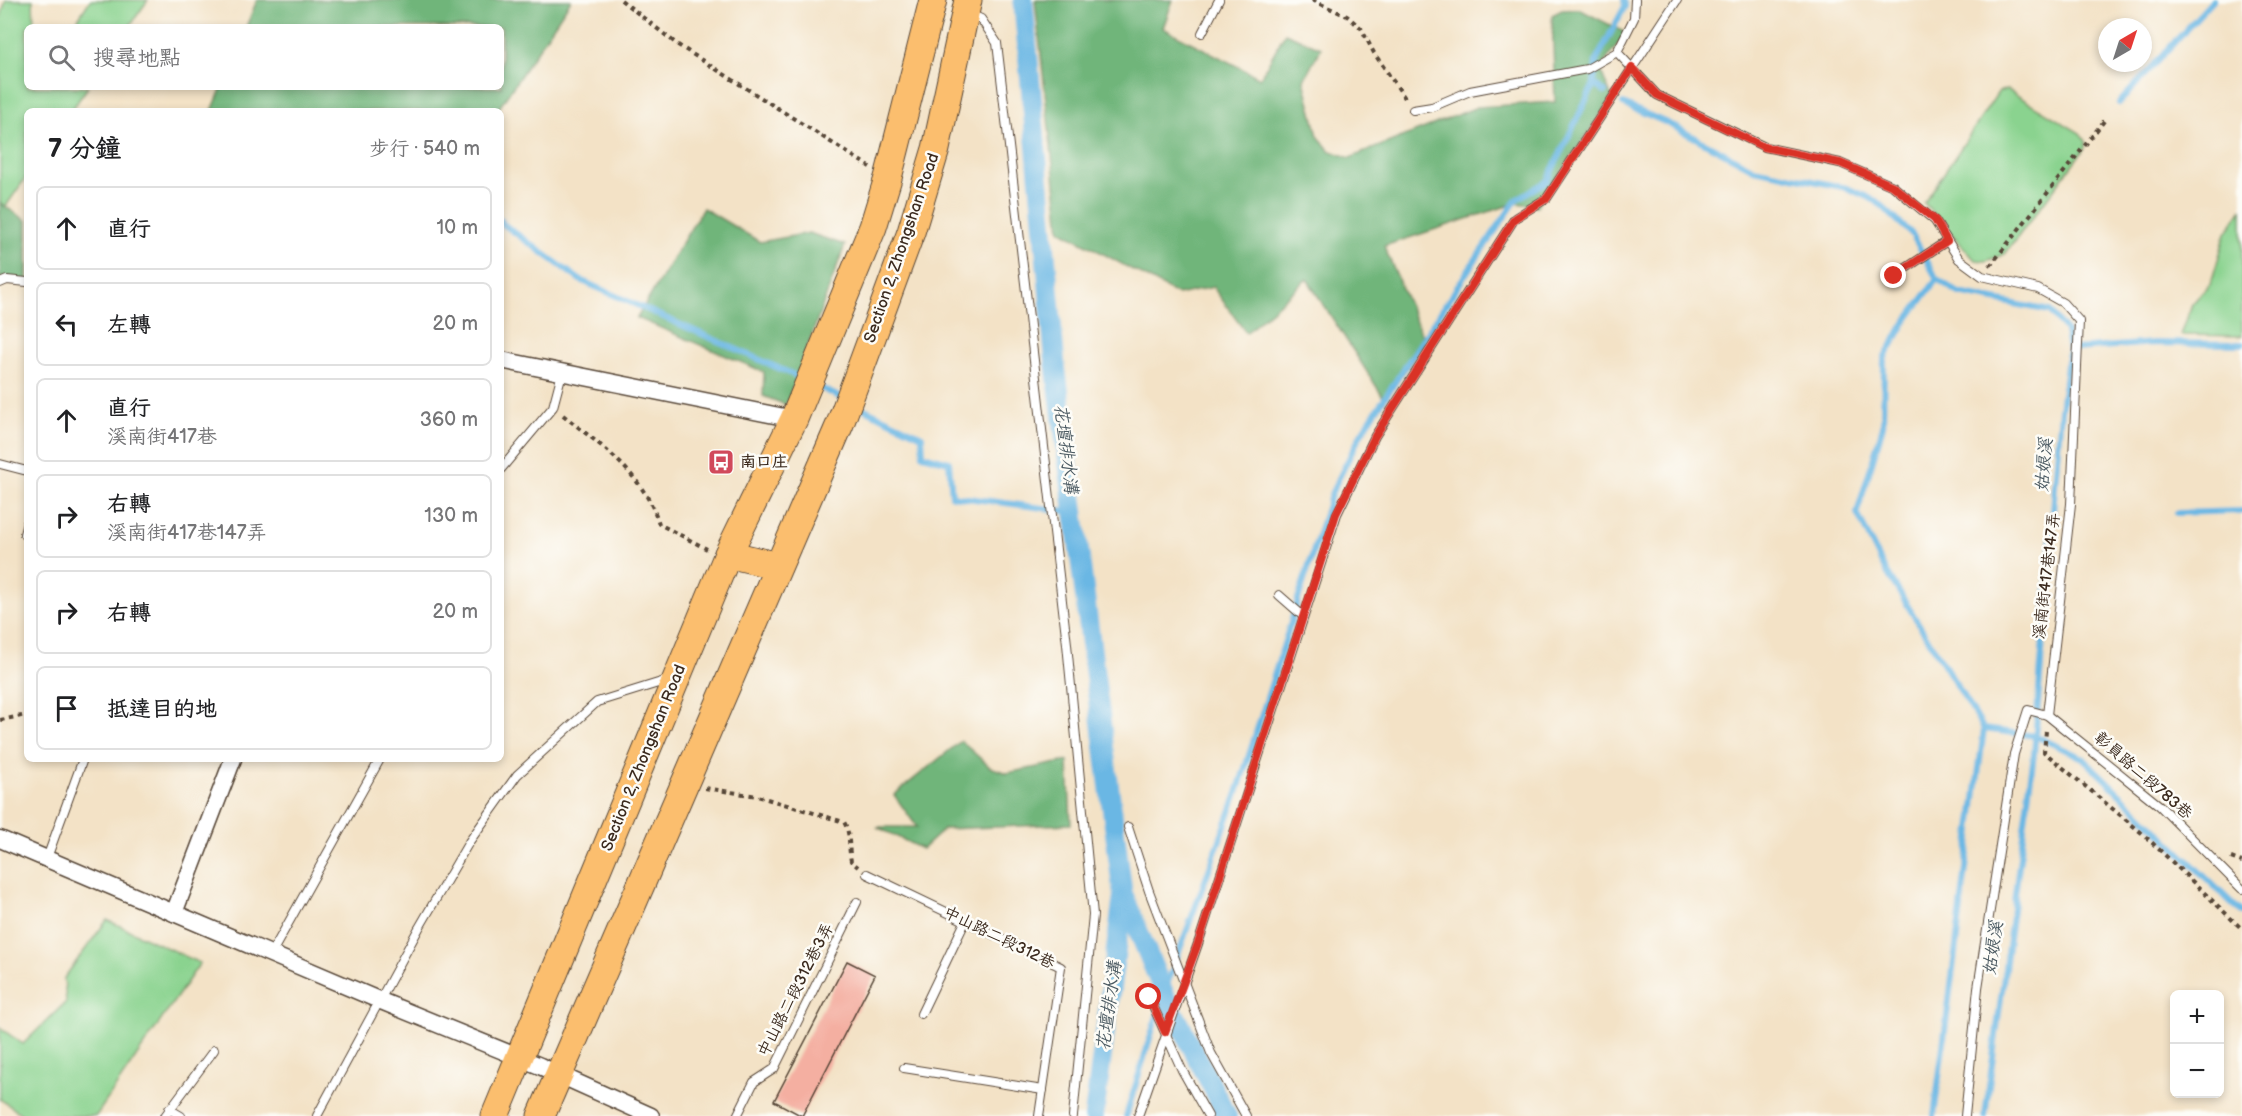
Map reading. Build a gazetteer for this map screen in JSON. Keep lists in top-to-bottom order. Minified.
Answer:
{"streets":{"main road":["Section 2, Zhongshan Road"],"lane":["溪南街417巷147弄","彰員路二段783巷","中山路二段312巷","中山路二段312巷3弄"]},"crossings":[["溪南街417巷147弄","彰員路二段783巷"]],"water":["花壇排水溝","姑娘溪"],"places":{"bus stop":["南口庄"]},"north":"top right","page":{"search":"搜尋地點","heading":["7 分鐘","步行 · 540 m"],"list":[["直行","10 m"],["左轉","20 m"],["直行","溪南街417巷","360 m"],["右轉","溪南街417巷147弄","130 m"],["右轉","20 m"],"抵達目的地"],"map_buttons":["+","−"]}}
